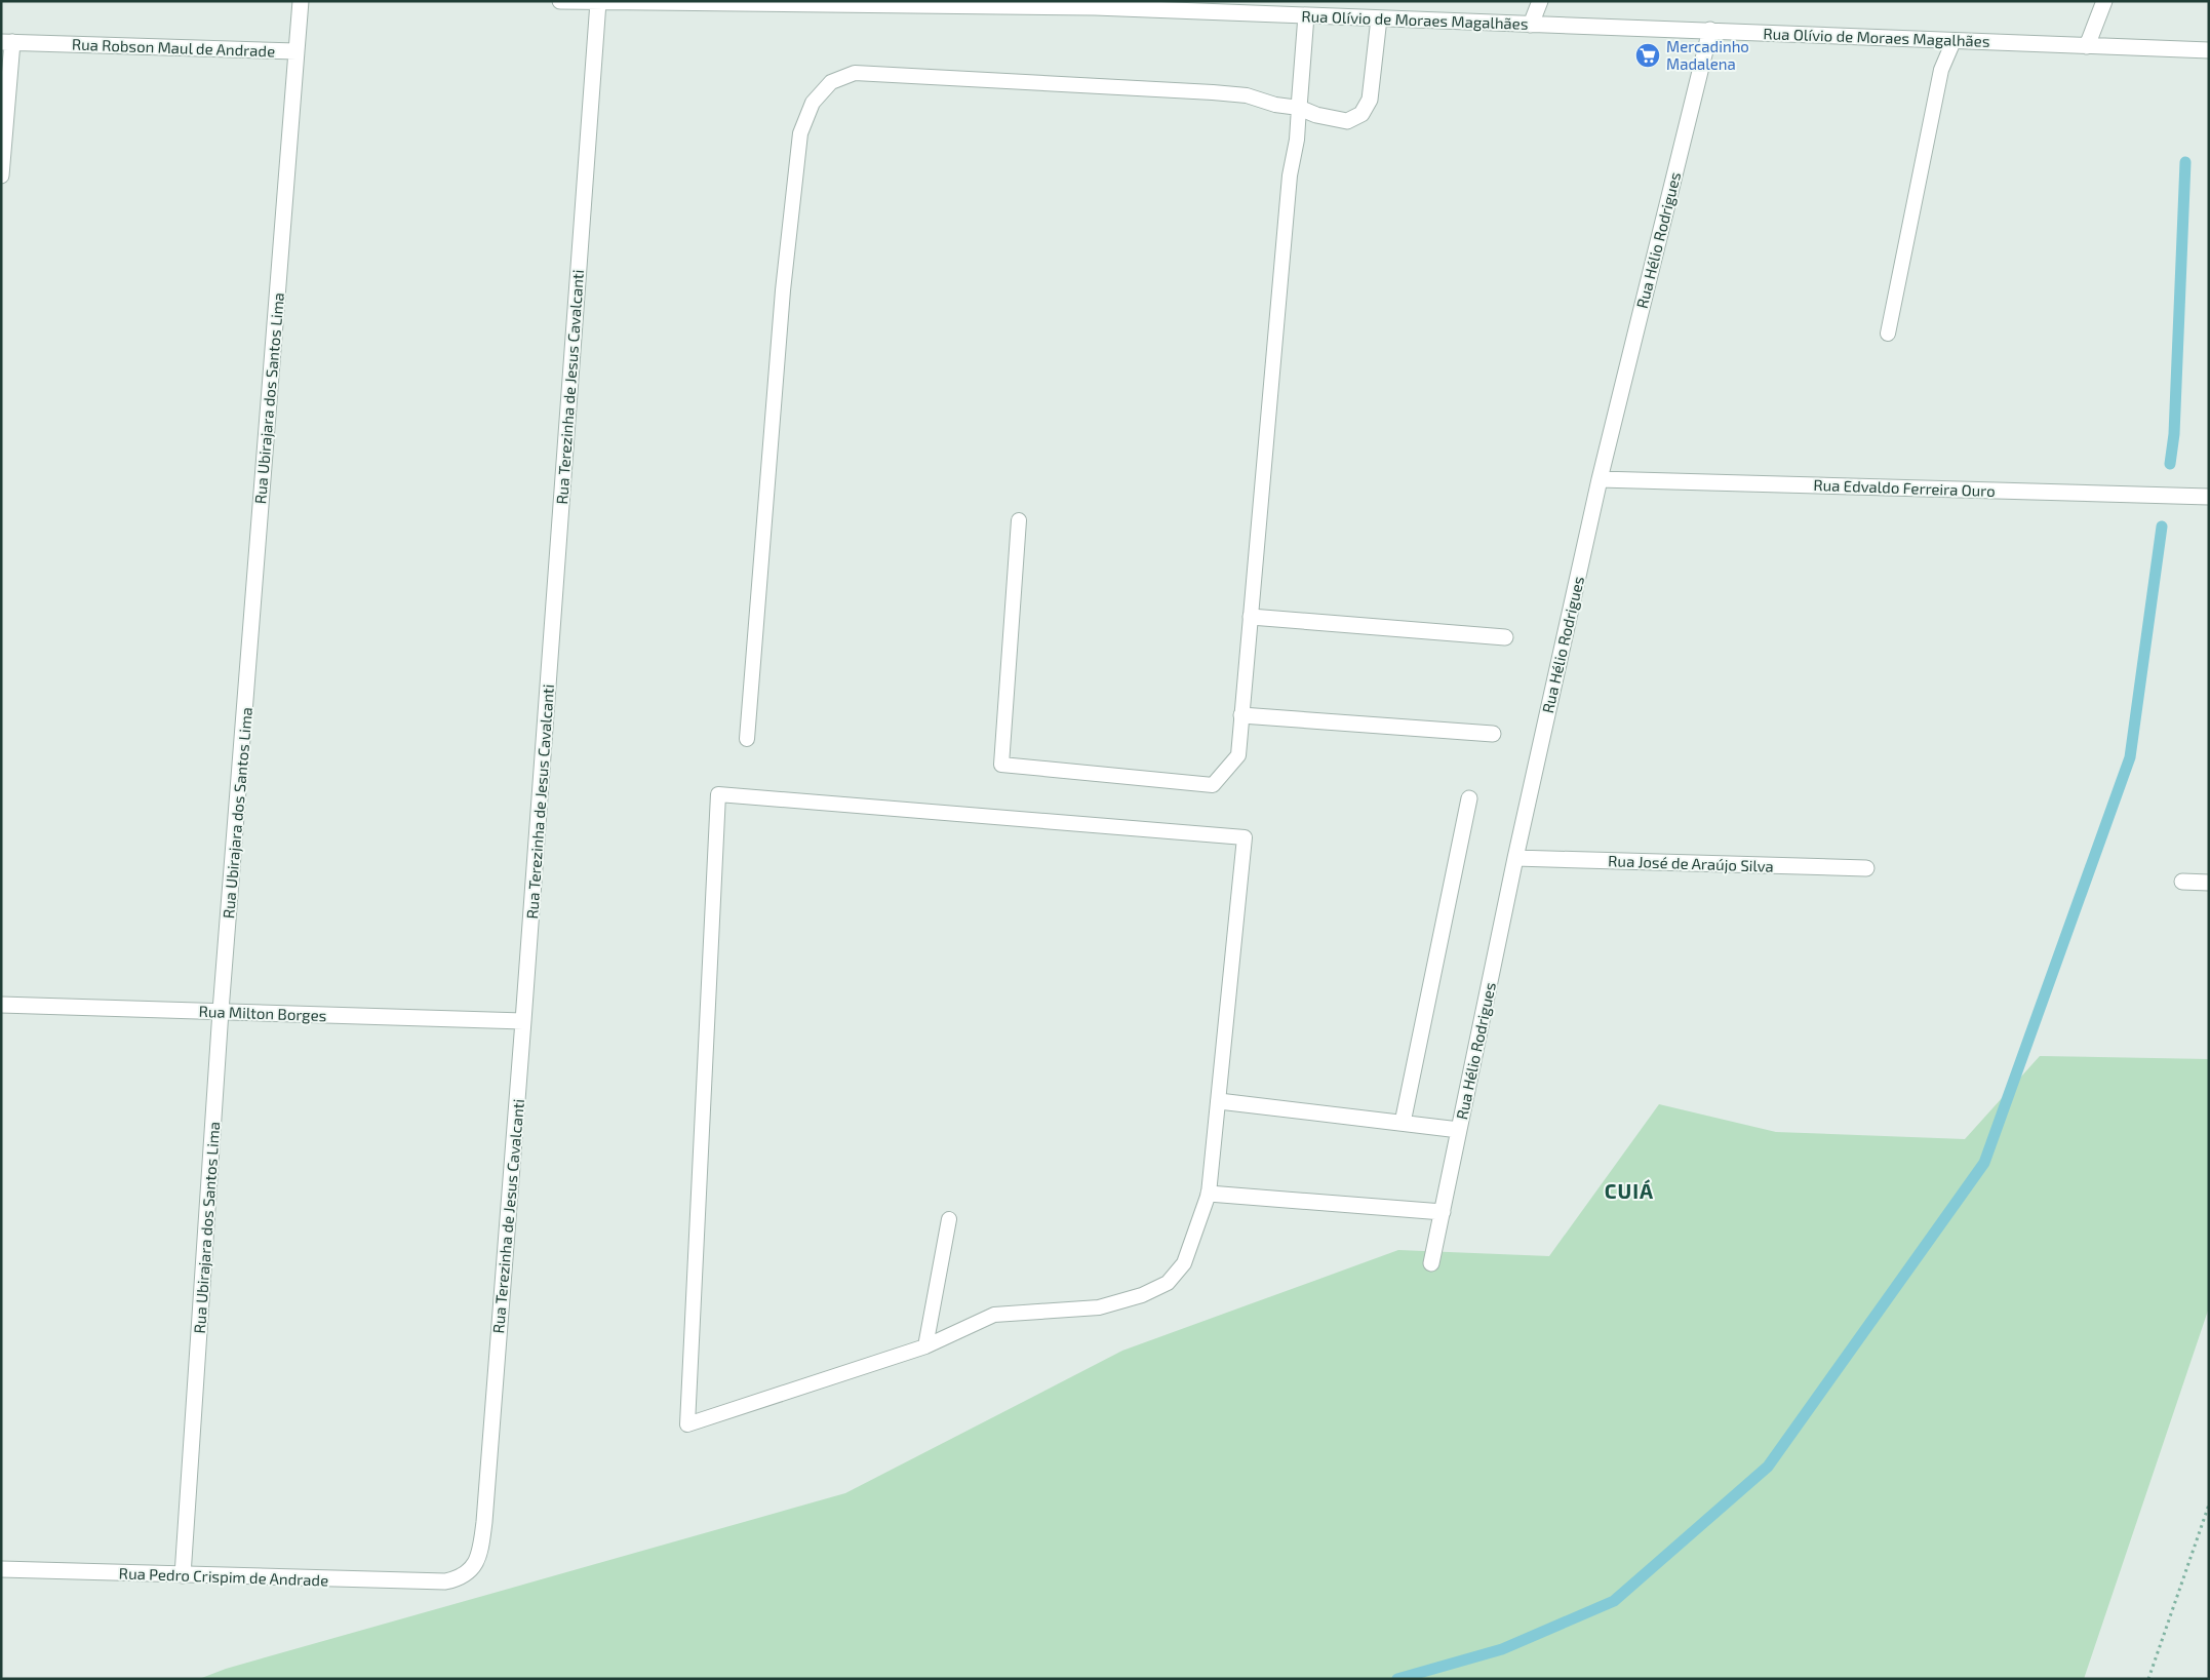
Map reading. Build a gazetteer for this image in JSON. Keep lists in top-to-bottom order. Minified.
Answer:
{"streets":{"street":["Rua Olívio de Moraes Magalhães","Rua Robson Maul de Andrade","Rua Hélio Rodrigues","Rua Terezinha de Jesus Cavalcanti","Rua Ubirajara dos Santos Lima","Rua Edvaldo Ferreira Ouro","Rua José de Araújo Silva","Rua Milton Borges","Rua Pedro Crispim de Andrade"]},"crossings":[["Rua Olívio de Moraes Magalhães","Rua Hélio Rodrigues"],["Rua Olívio de Moraes Magalhães","Rua Terezinha de Jesus Cavalcanti"],["Rua Robson Maul de Andrade","Rua Ubirajara dos Santos Lima"],["Rua Hélio Rodrigues","Rua Edvaldo Ferreira Ouro"],["Rua Hélio Rodrigues","Rua José de Araújo Silva"],["Rua Terezinha de Jesus Cavalcanti","Rua Milton Borges"],["Rua Terezinha de Jesus Cavalcanti","Rua Pedro Crispim de Andrade"],["Rua Ubirajara dos Santos Lima","Rua Milton Borges"],["Rua Ubirajara dos Santos Lima","Rua Pedro Crispim de Andrade"]],"districts":["CUIÁ"],"places":{"supermarket":["Mercadinho Madalena"]}}
